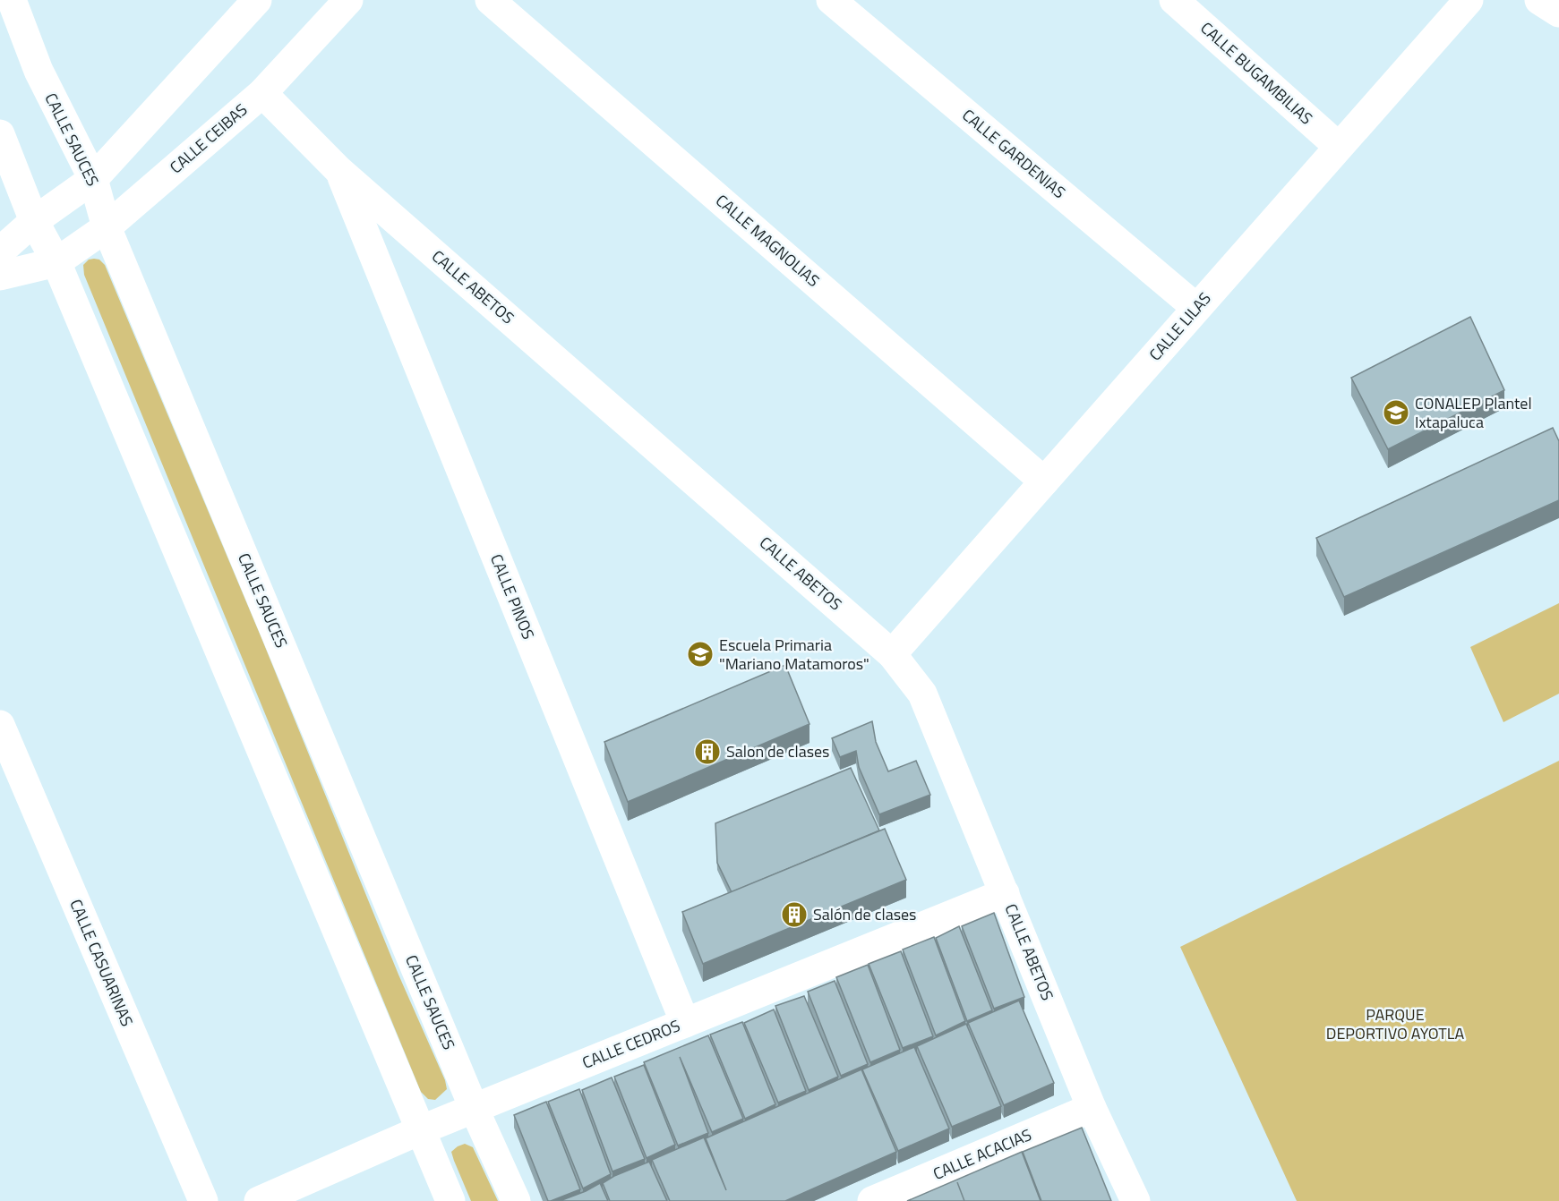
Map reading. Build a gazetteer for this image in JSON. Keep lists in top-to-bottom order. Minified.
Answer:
{"streets":{"street":["CALLE BUGAMBILIAS","CALLE CEIBAS","CALLE SAUCES","CALLE GARDENIAS","CALLE MAGNOLIAS","CALLE ABETOS","CALLE LILAS","CALLE PINOS","CALLE CASUARINAS","CALLE CEDROS","CALLE ACACIAS"]},"crossings":[["CALLE BUGAMBILIAS","CALLE LILAS"],["CALLE CEIBAS","CALLE SAUCES"],["CALLE CEIBAS","CALLE ABETOS"],["CALLE SAUCES","CALLE CEDROS"],["CALLE GARDENIAS","CALLE LILAS"],["CALLE MAGNOLIAS","CALLE LILAS"],["CALLE ABETOS","CALLE LILAS"],["CALLE ABETOS","CALLE PINOS"],["CALLE ABETOS","CALLE CEDROS"],["CALLE ABETOS","CALLE ACACIAS"],["CALLE PINOS","CALLE CEDROS"]],"parks":["PARQUE DEPORTIVO AYOTLA"],"places":{"school or university":["CONALEP Plantel Ixtapaluca","Escuela Primaria \"Mariano Matamoros\""],"building":["Salon de clases","Salón de clases"]}}
